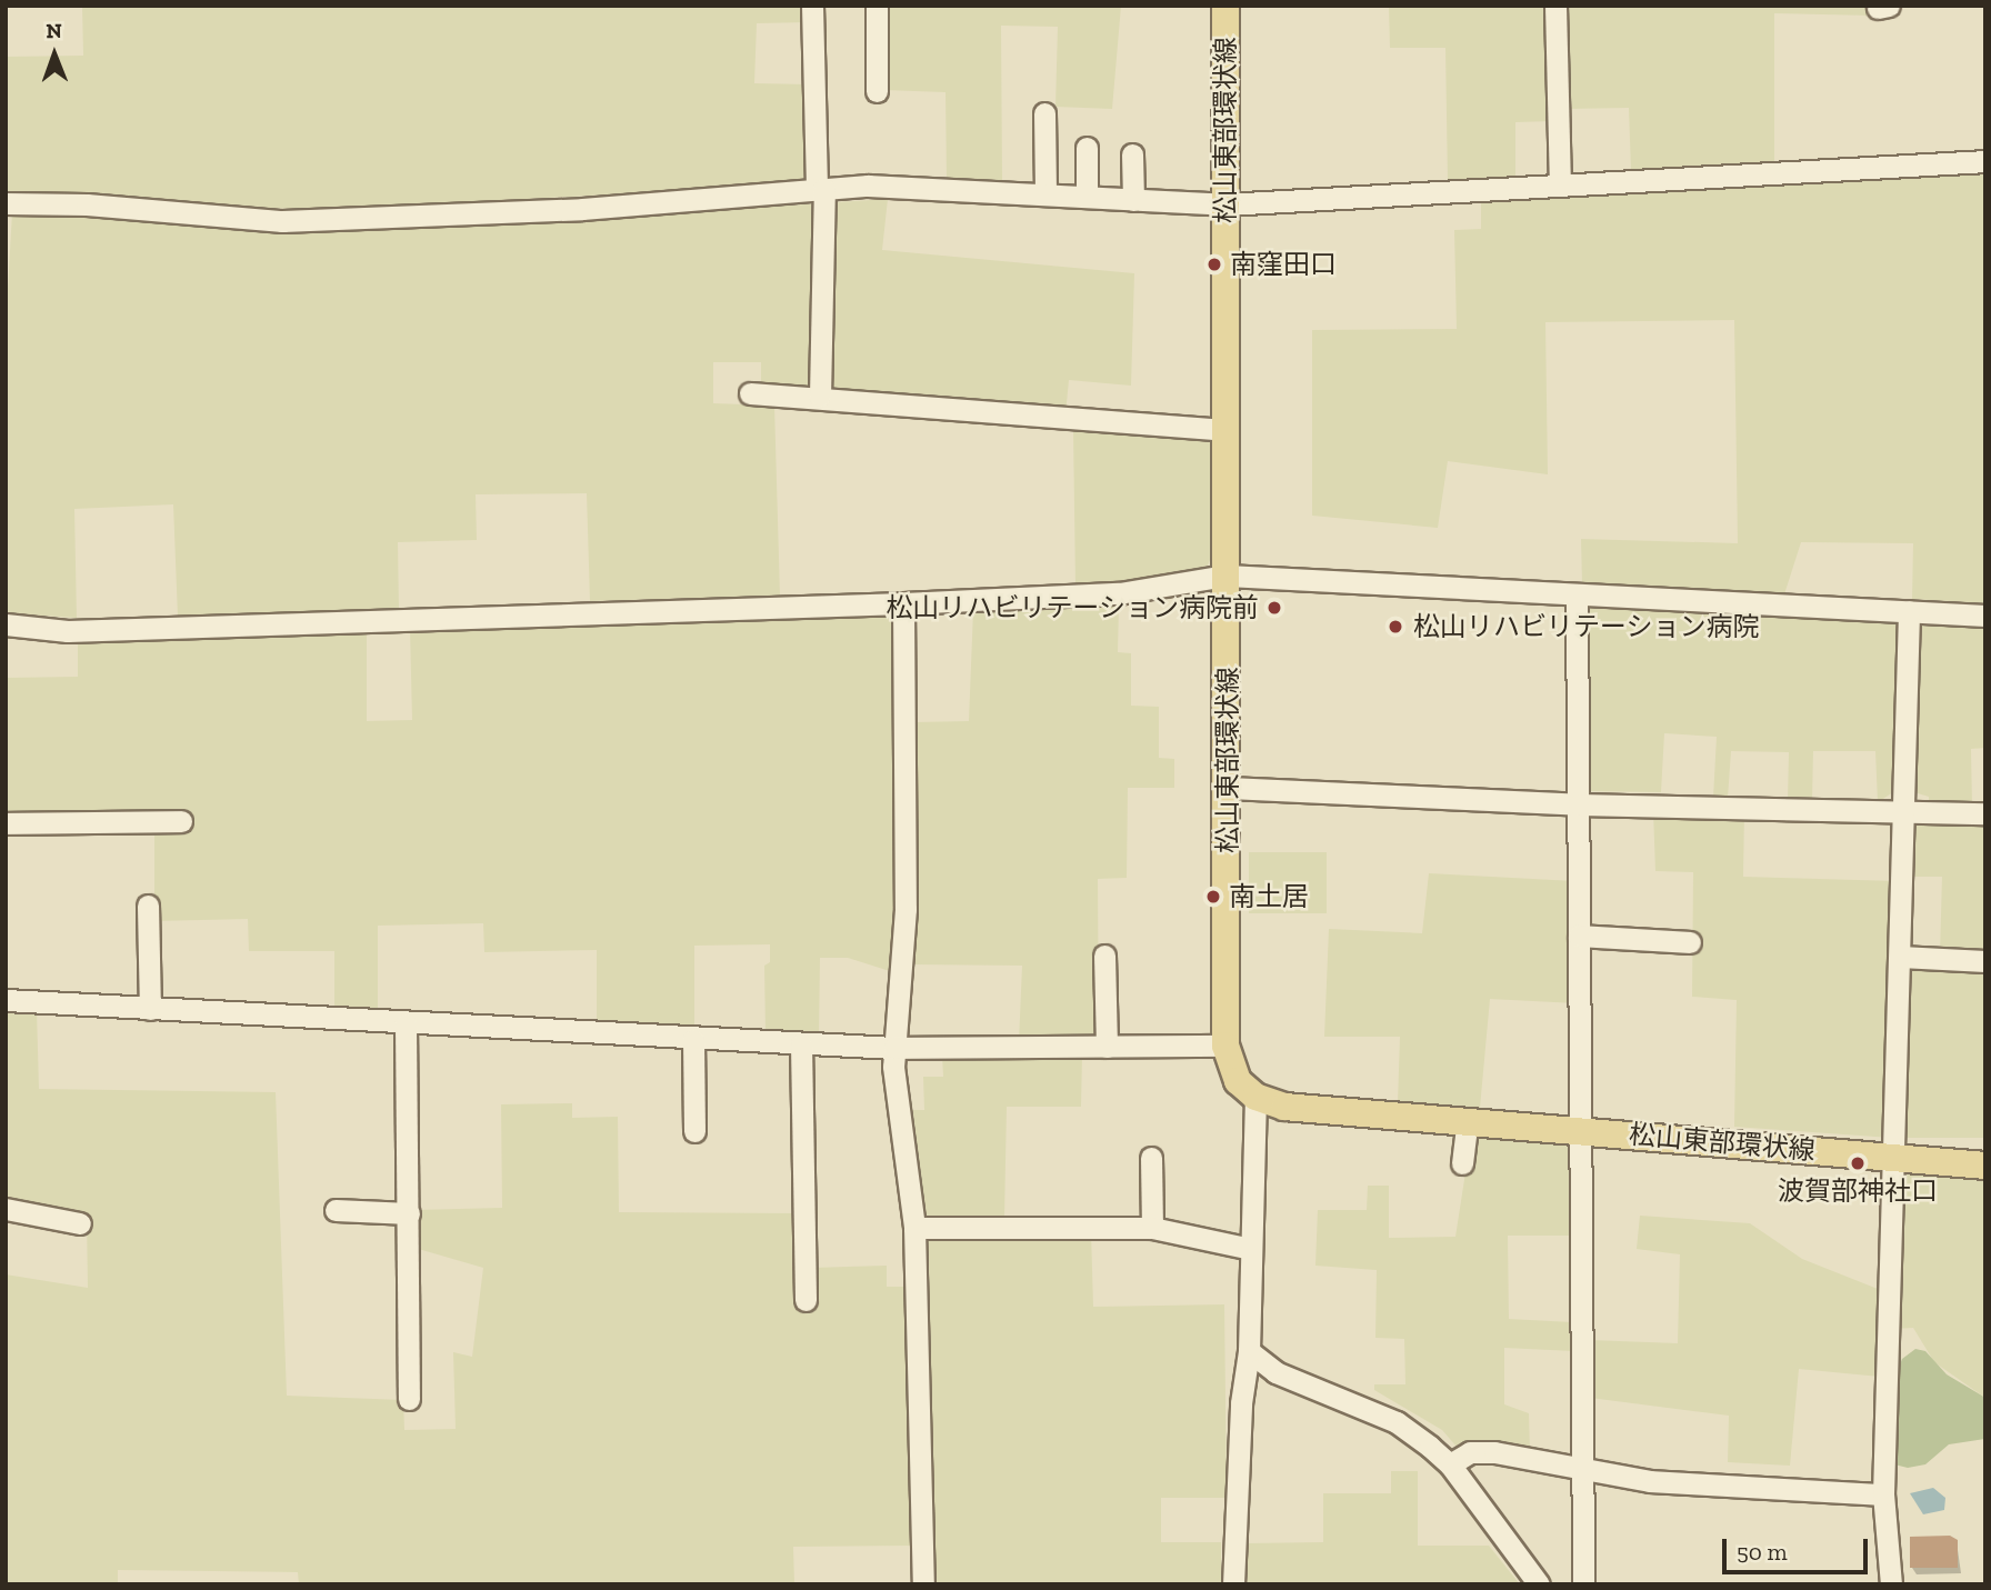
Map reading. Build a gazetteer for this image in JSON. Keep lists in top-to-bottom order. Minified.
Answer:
{"streets":{"main road":["松山東部環状線"]},"places":["南窪田口","松山リハビリテーション病院前","松山リハビリテーション病院","南土居","波賀部神社口"],"scale_bar":"50 m","north":"top"}
